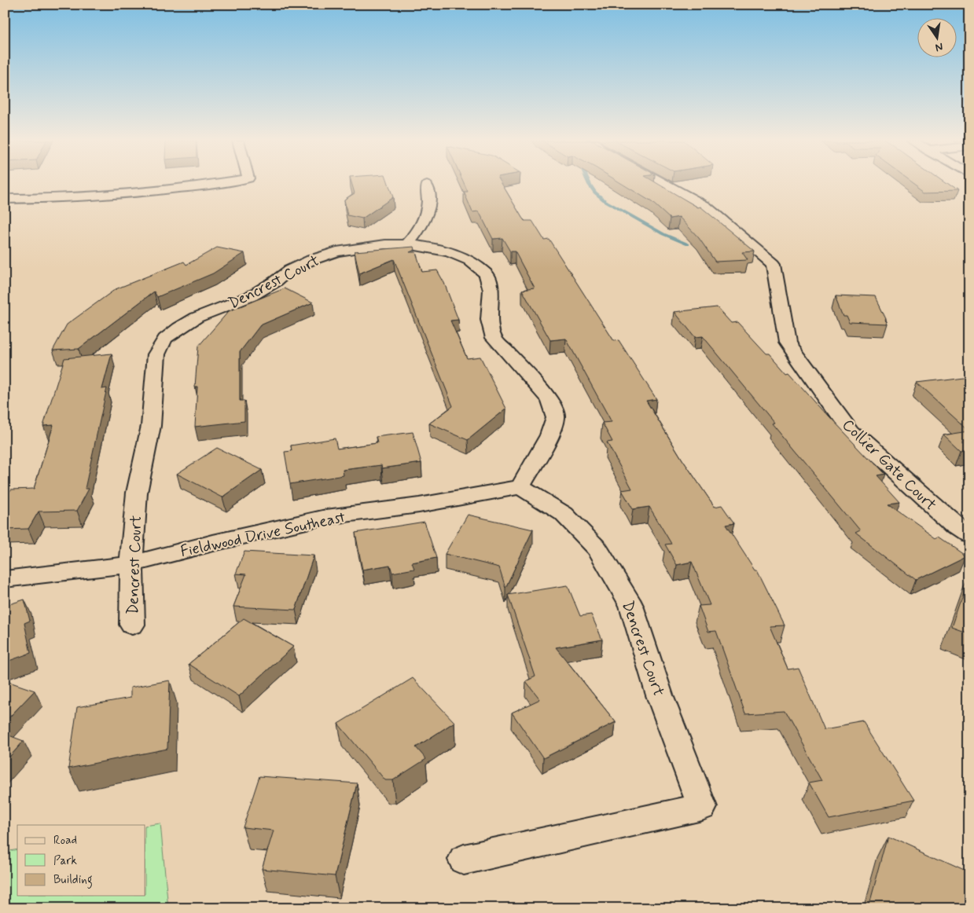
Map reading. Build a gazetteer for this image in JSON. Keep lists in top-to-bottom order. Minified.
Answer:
{"streets":{"street":["Dencrest Court","Collier Gate Court","Fieldwood Drive Southeast"]},"crossings":[["Dencrest Court","Fieldwood Drive Southeast"]],"legend":["Road","Park","Building"],"north":"bottom"}
